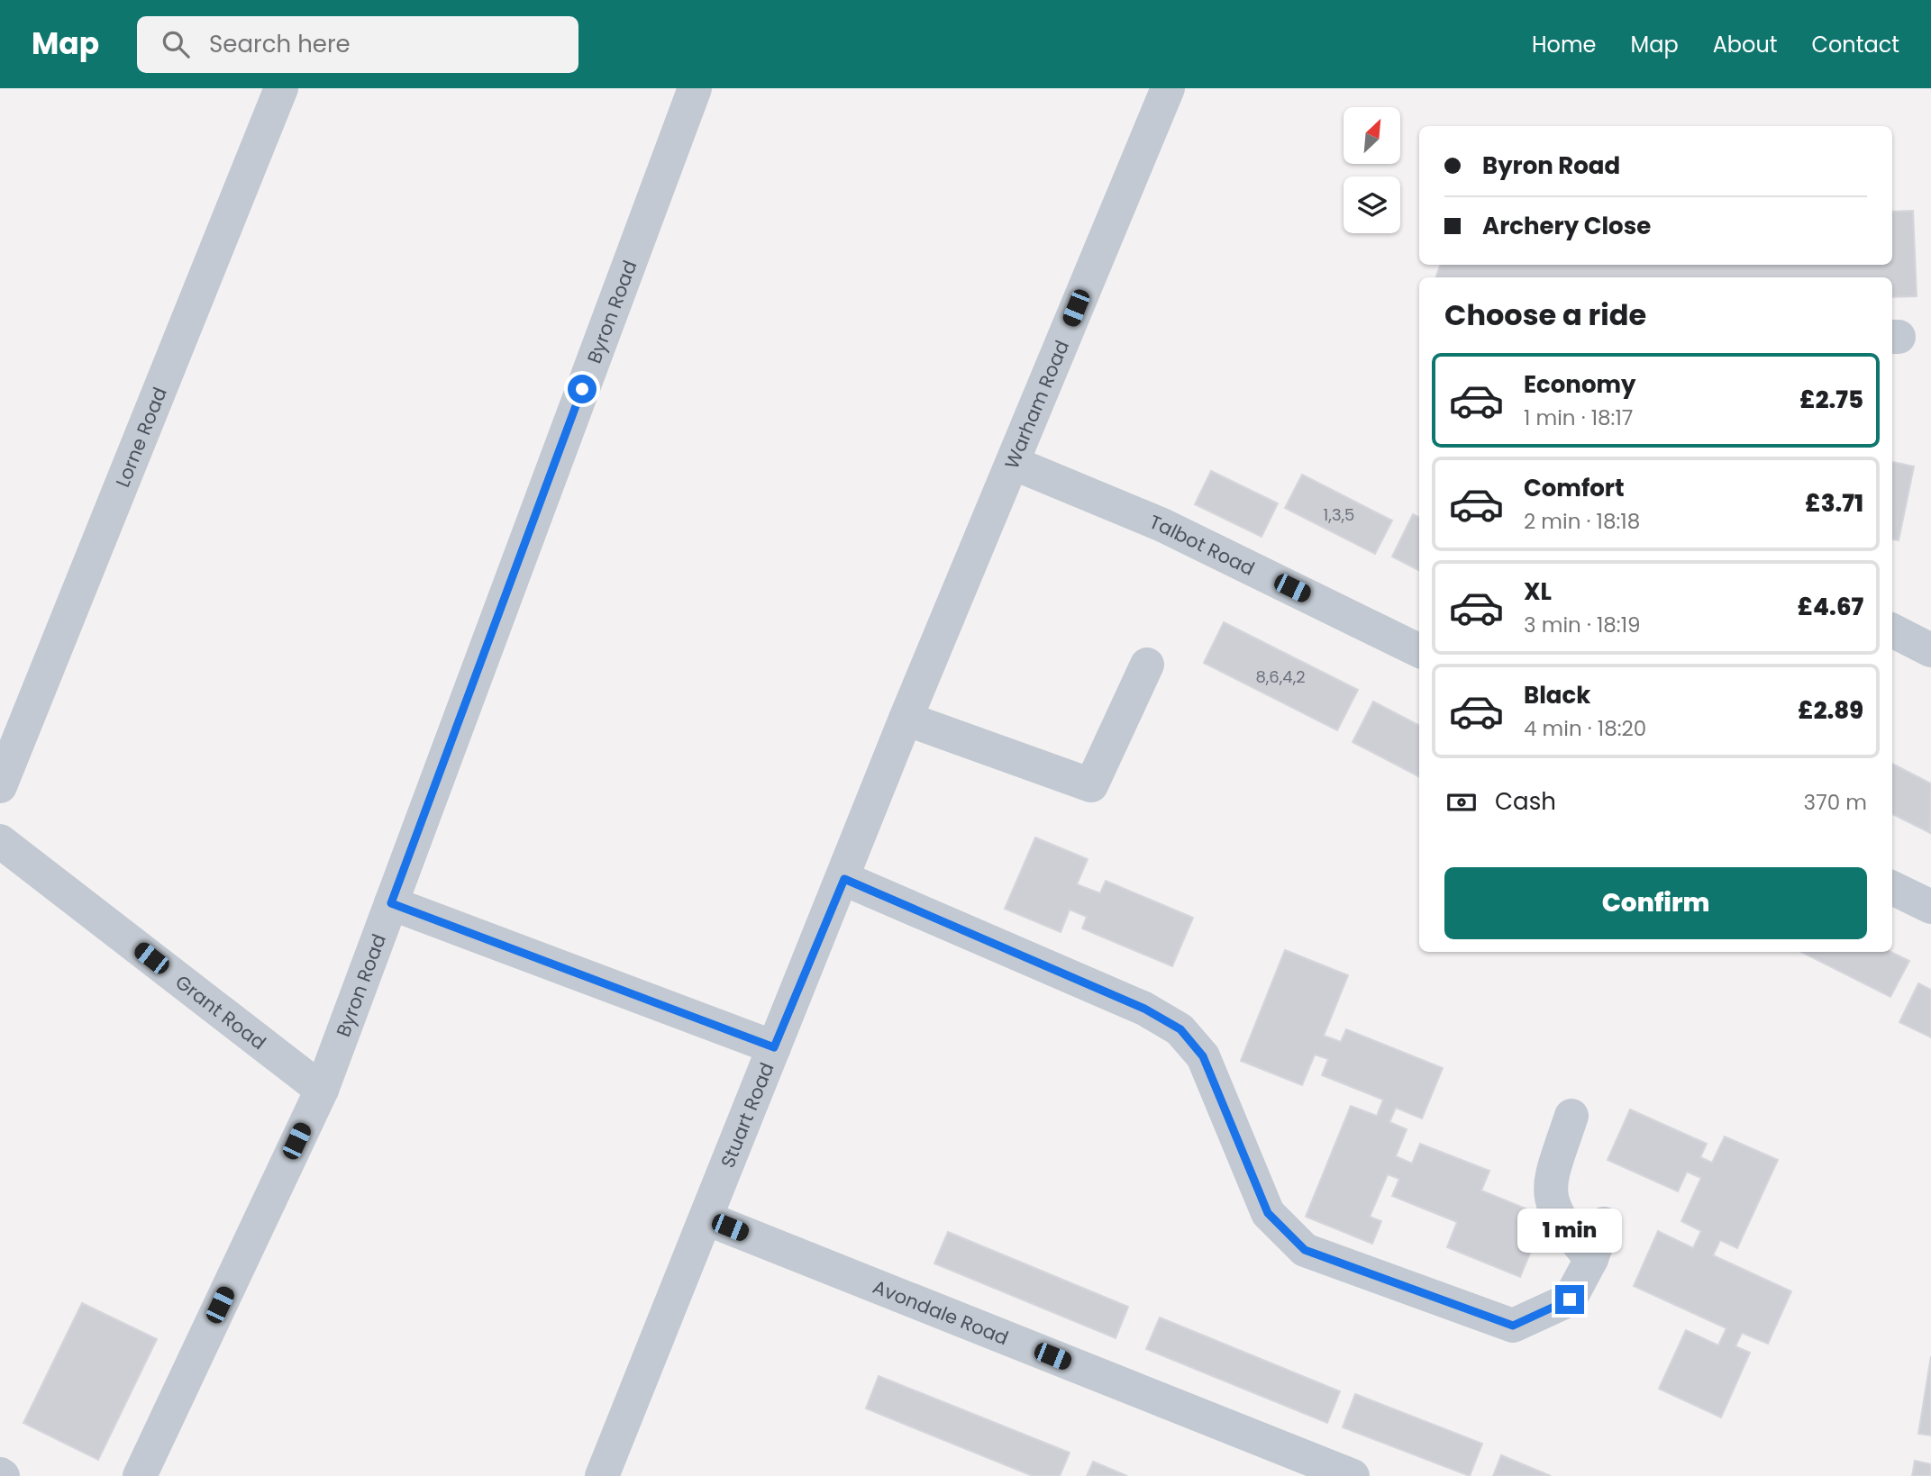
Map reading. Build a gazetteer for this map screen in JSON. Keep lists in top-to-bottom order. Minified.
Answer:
{"streets":{"street":["Byron Road","Warham Road","Lorne Road","Talbot Road","Grant Road","Stuart Road","Avondale Road"]},"crossings":[["Byron Road","Grant Road"],["Warham Road","Talbot Road"],["Warham Road","Stuart Road"],["Stuart Road","Avondale Road"]],"house_numbers":["1,3,5","8,6,4,2"],"north":"top right","page":{"header":"Map","search":"Search here","nav":["Home","Map","About","Contact"],"banner":["Byron Road","Archery Close"],"heading":"Choose a ride","list":[{"name":"Economy","note":"1 min · 18:17","value":"£2.75"},{"name":"Comfort","note":"2 min · 18:18","value":"£3.71"},{"name":"XL","note":"3 min · 18:19","value":"£4.67"},{"name":"Black","note":"4 min · 18:20","value":"£2.89"}],"pay":["Cash","370 m"],"buttons":"Confirm","bubble":"1 min"}}
